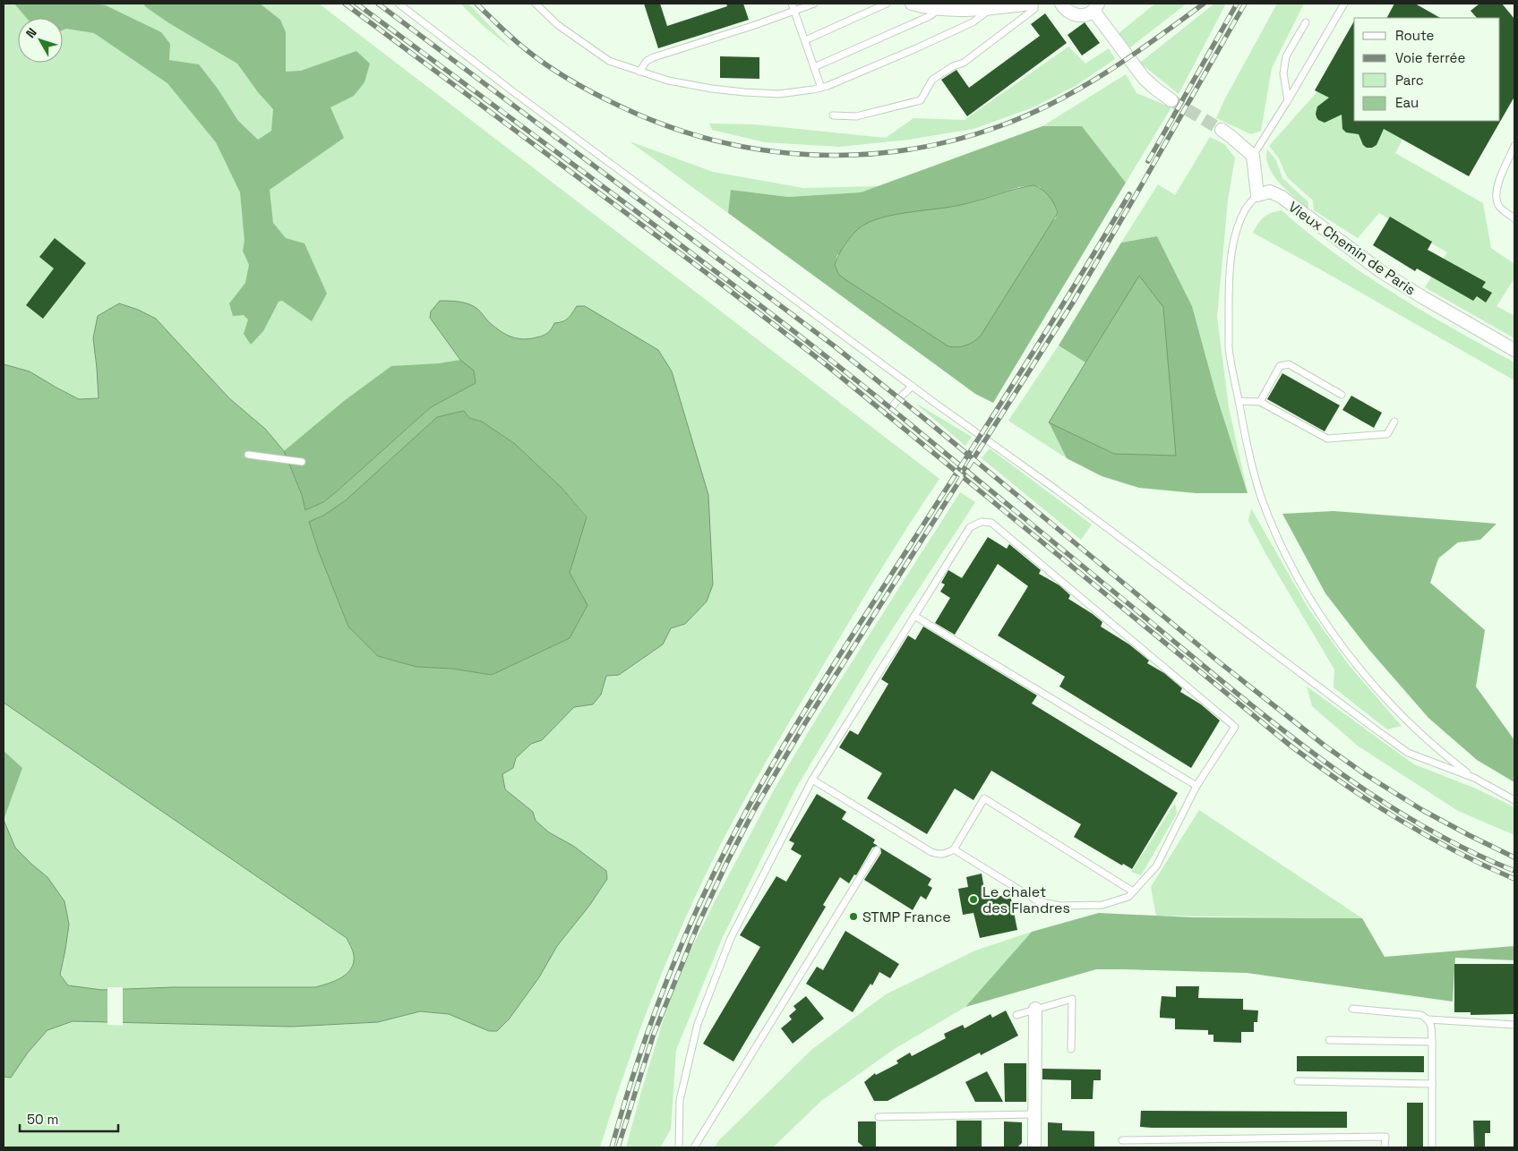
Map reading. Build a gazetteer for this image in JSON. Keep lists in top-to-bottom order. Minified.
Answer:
{"streets":{"street":["Vieux Chemin de Paris"]},"places":["Le chalet des Flandres","STMP France"],"legend":["Route","Voie ferrée","Parc","Eau"],"scale_bar":"50 m","north":"top left"}
